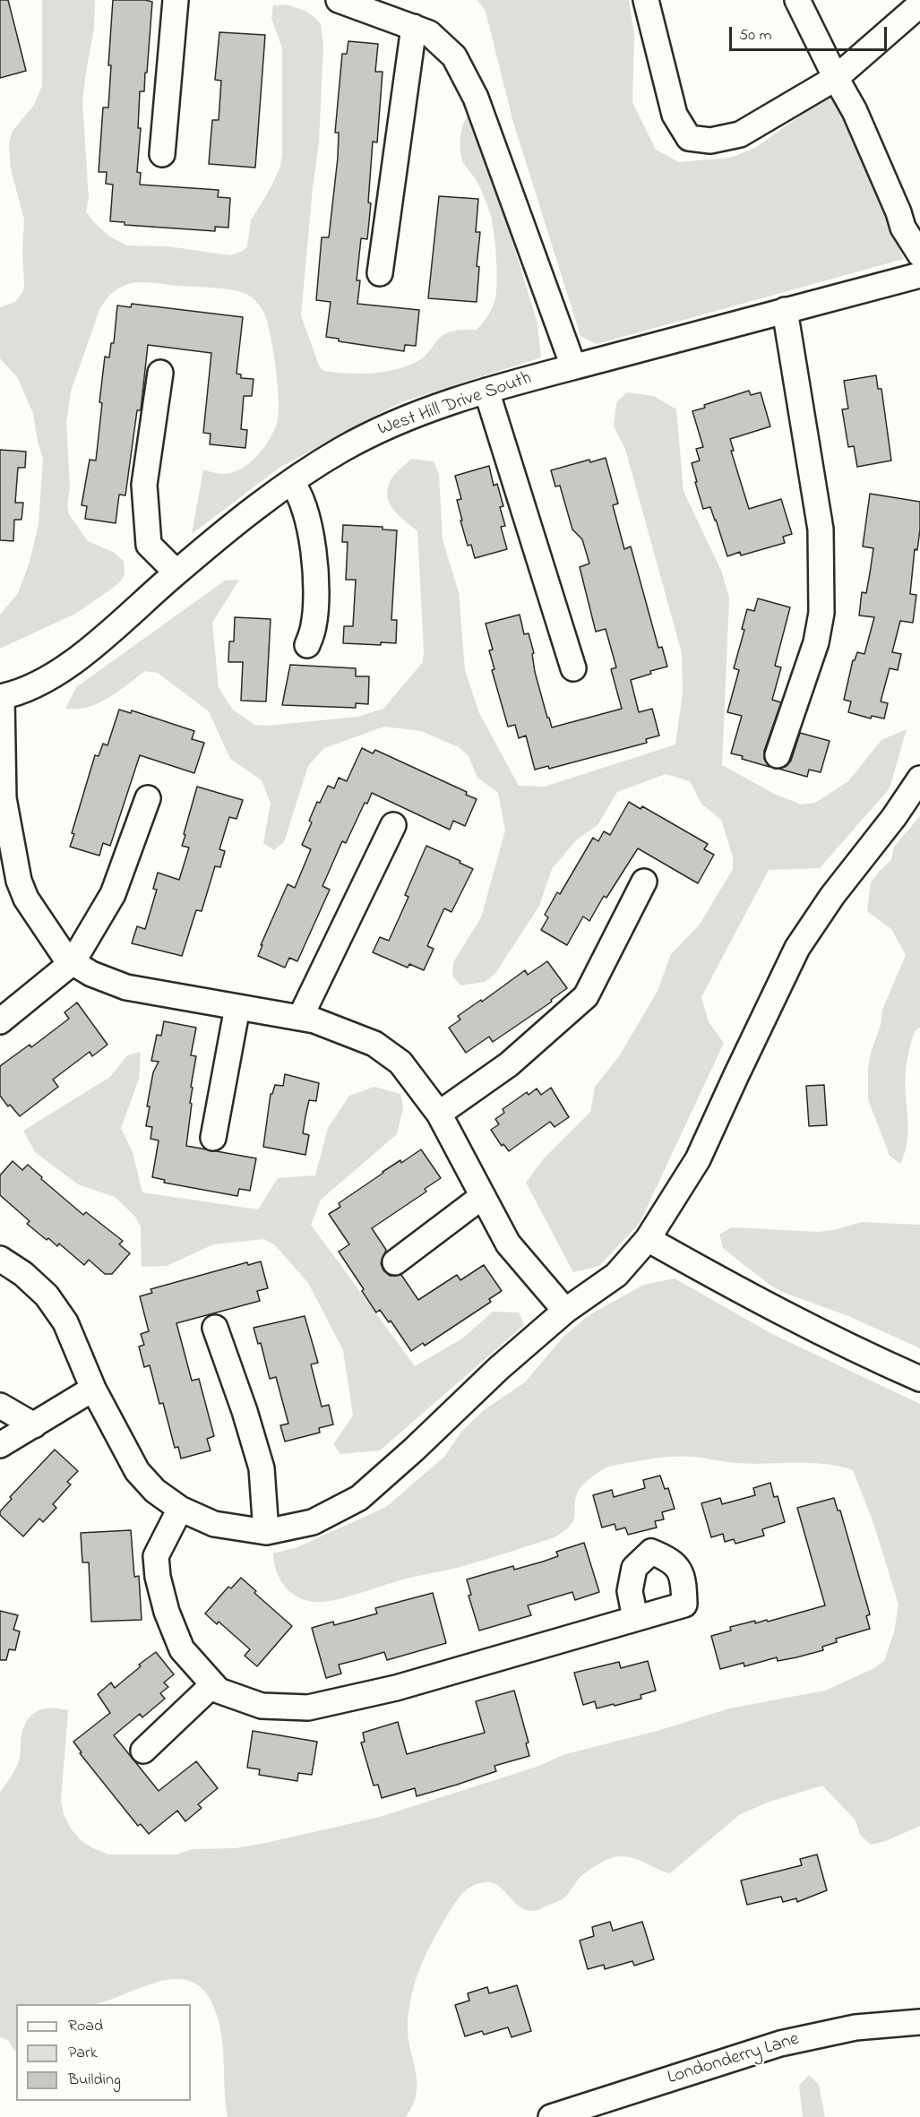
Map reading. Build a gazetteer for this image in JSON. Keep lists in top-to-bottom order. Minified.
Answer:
{"streets":{"street":["West Hill Drive South","Londonderry Lane"]},"legend":["Road","Park","Building"],"scale_bar":"50 m"}
